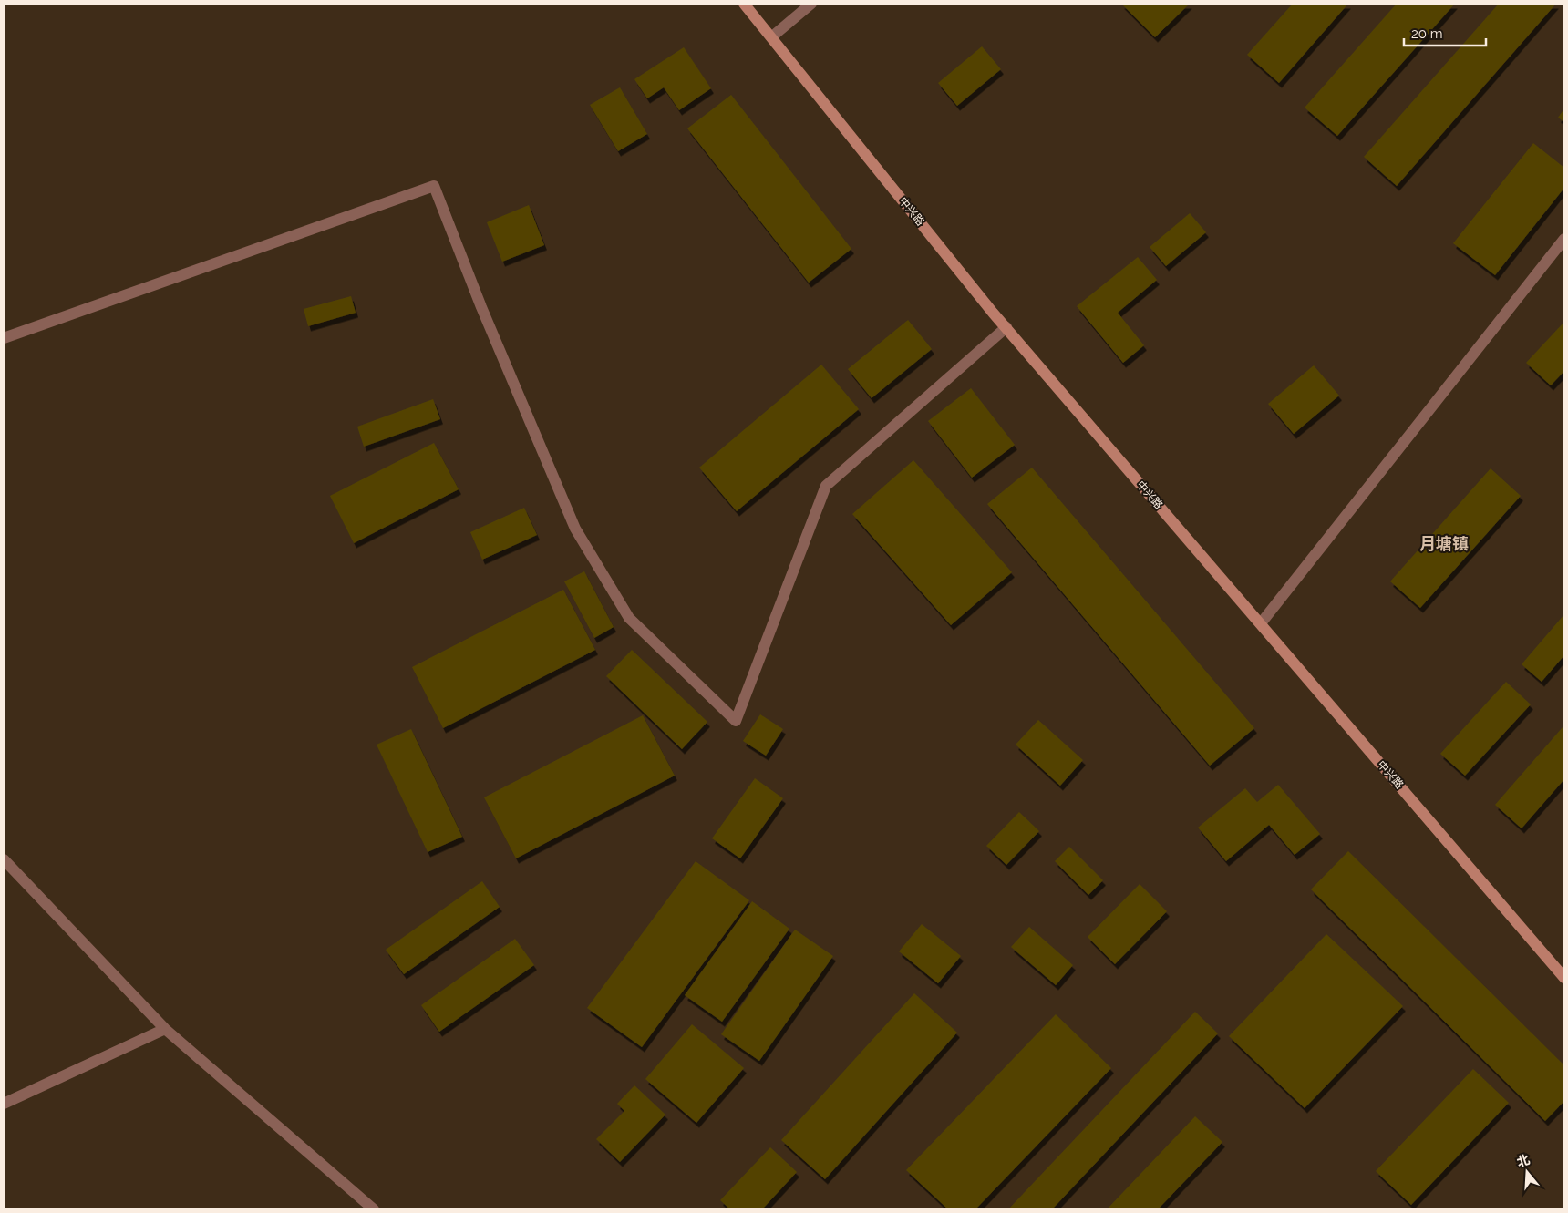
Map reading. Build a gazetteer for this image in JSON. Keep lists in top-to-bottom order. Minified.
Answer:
{"streets":{"main road":["中兴路"]},"districts":["月塘镇"],"scale_bar":"20 m","north":"top"}
